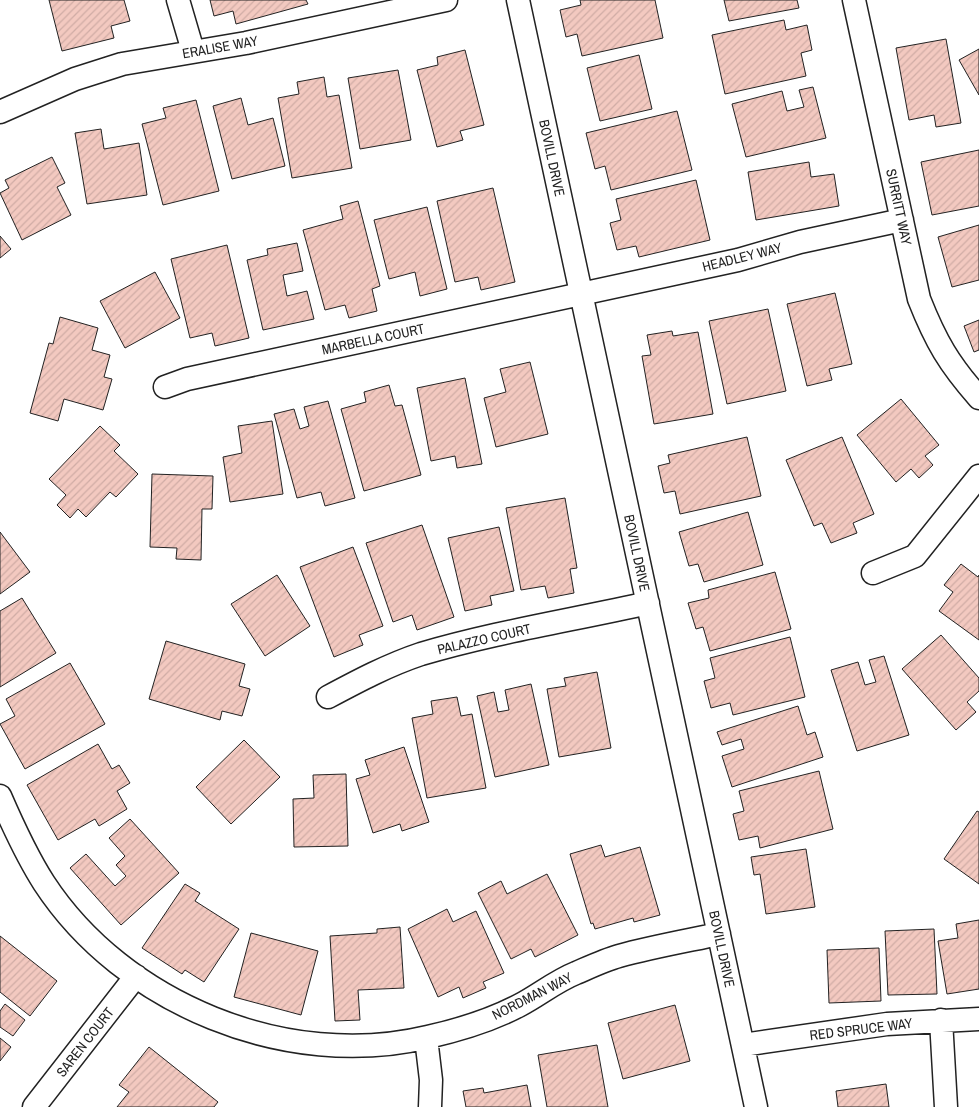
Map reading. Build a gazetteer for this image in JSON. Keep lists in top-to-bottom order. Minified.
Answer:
{"streets":{"street":["ERALISE WAY","BOVILL DRIVE","SURRITT WAY","HEADLEY WAY","MARBELLA COURT","PALAZZO COURT","NORDMAN WAY","RED SPRUCE WAY","SAREN COURT"]},"crossings":[["BOVILL DRIVE","HEADLEY WAY"],["BOVILL DRIVE","MARBELLA COURT"],["BOVILL DRIVE","PALAZZO COURT"],["BOVILL DRIVE","NORDMAN WAY"],["BOVILL DRIVE","RED SPRUCE WAY"],["SURRITT WAY","HEADLEY WAY"],["HEADLEY WAY","MARBELLA COURT"],["NORDMAN WAY","SAREN COURT"]]}
